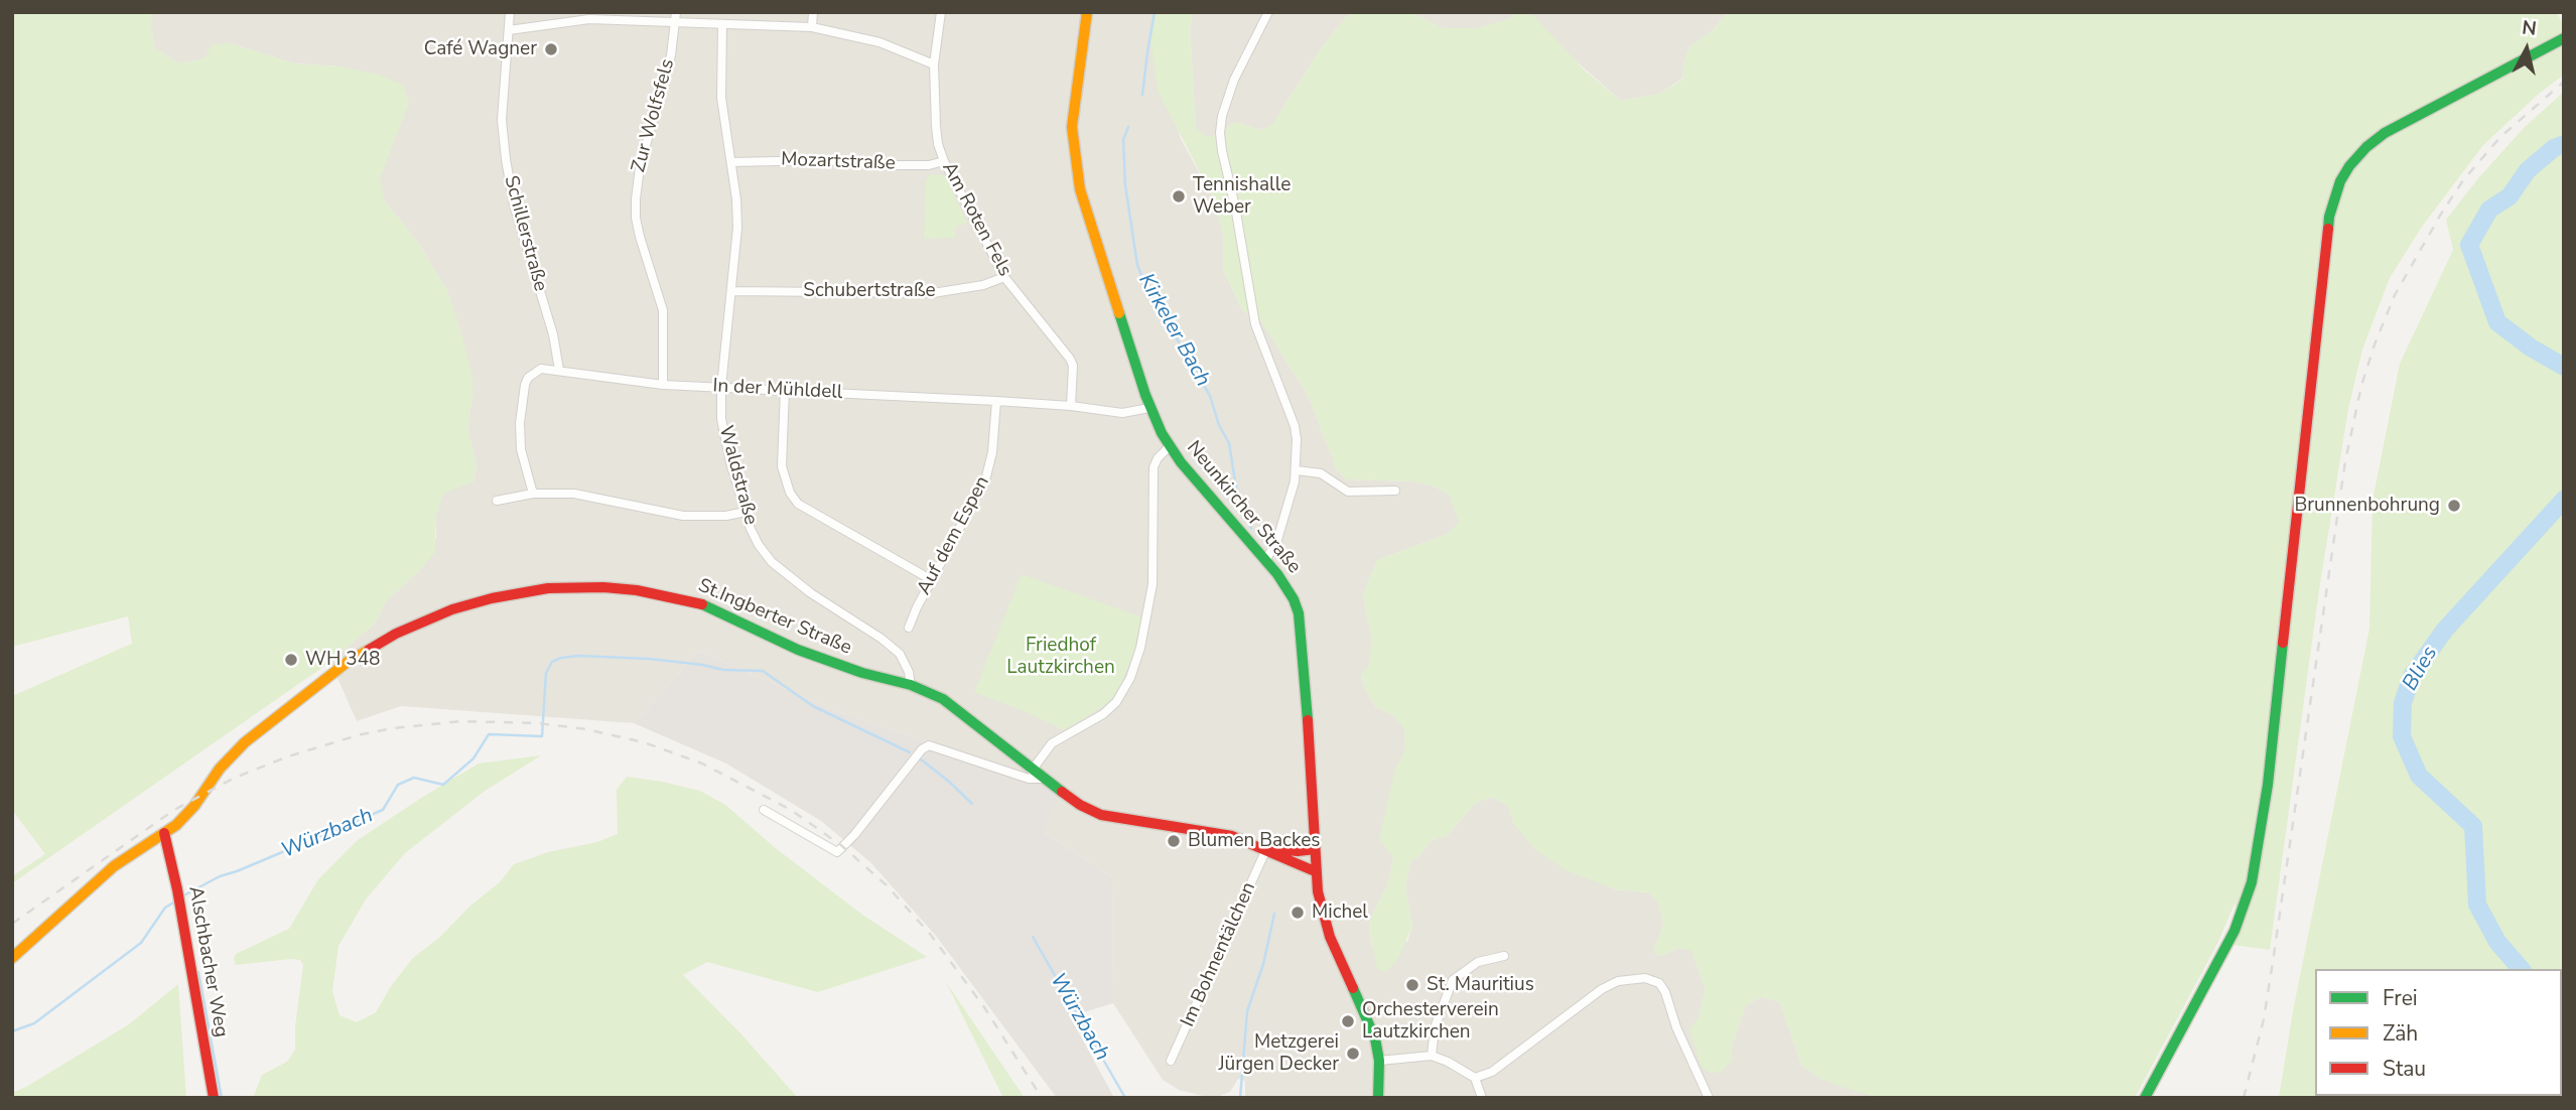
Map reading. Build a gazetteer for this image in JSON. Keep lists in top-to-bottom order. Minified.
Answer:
{"streets":{"main road":["Neunkircher Straße","St.Ingberter Straße","Alschbacher Weg"],"street":["Zur Wolfsfels","Mozartstraße","Am Roten Fels","Schillerstraße","Schubertstraße","In der Mühldell","Waldstraße","Auf dem Espen","Im Bohnentälchen"]},"crossings":[["Zur Wolfsfels","In der Mühldell"],["Mozartstraße","Am Roten Fels"],["Mozartstraße","Waldstraße"],["Am Roten Fels","Schubertstraße"],["Am Roten Fels","In der Mühldell"],["Schillerstraße","In der Mühldell"],["Schubertstraße","Waldstraße"],["In der Mühldell","Waldstraße"],["In der Mühldell","Neunkircher Straße"],["In der Mühldell","Auf dem Espen"],["Waldstraße","St.Ingberter Straße"],["Neunkircher Straße","St.Ingberter Straße"],["St.Ingberter Straße","Im Bohnentälchen"],["St.Ingberter Straße","Alschbacher Weg"]],"water":["Kirkeler Bach","Blies","Würzbach"],"parks":["Friedhof Lautzkirchen"],"places":["Café Wagner","Tennishalle Weber","Brunnenbohrung","WH 348","Blumen Backes","Michel","St. Mauritius","Orchesterverein Lautzkirchen","Metzgerei Jürgen Decker"],"legend":["Frei","Zäh","Stau"],"north":"top"}
